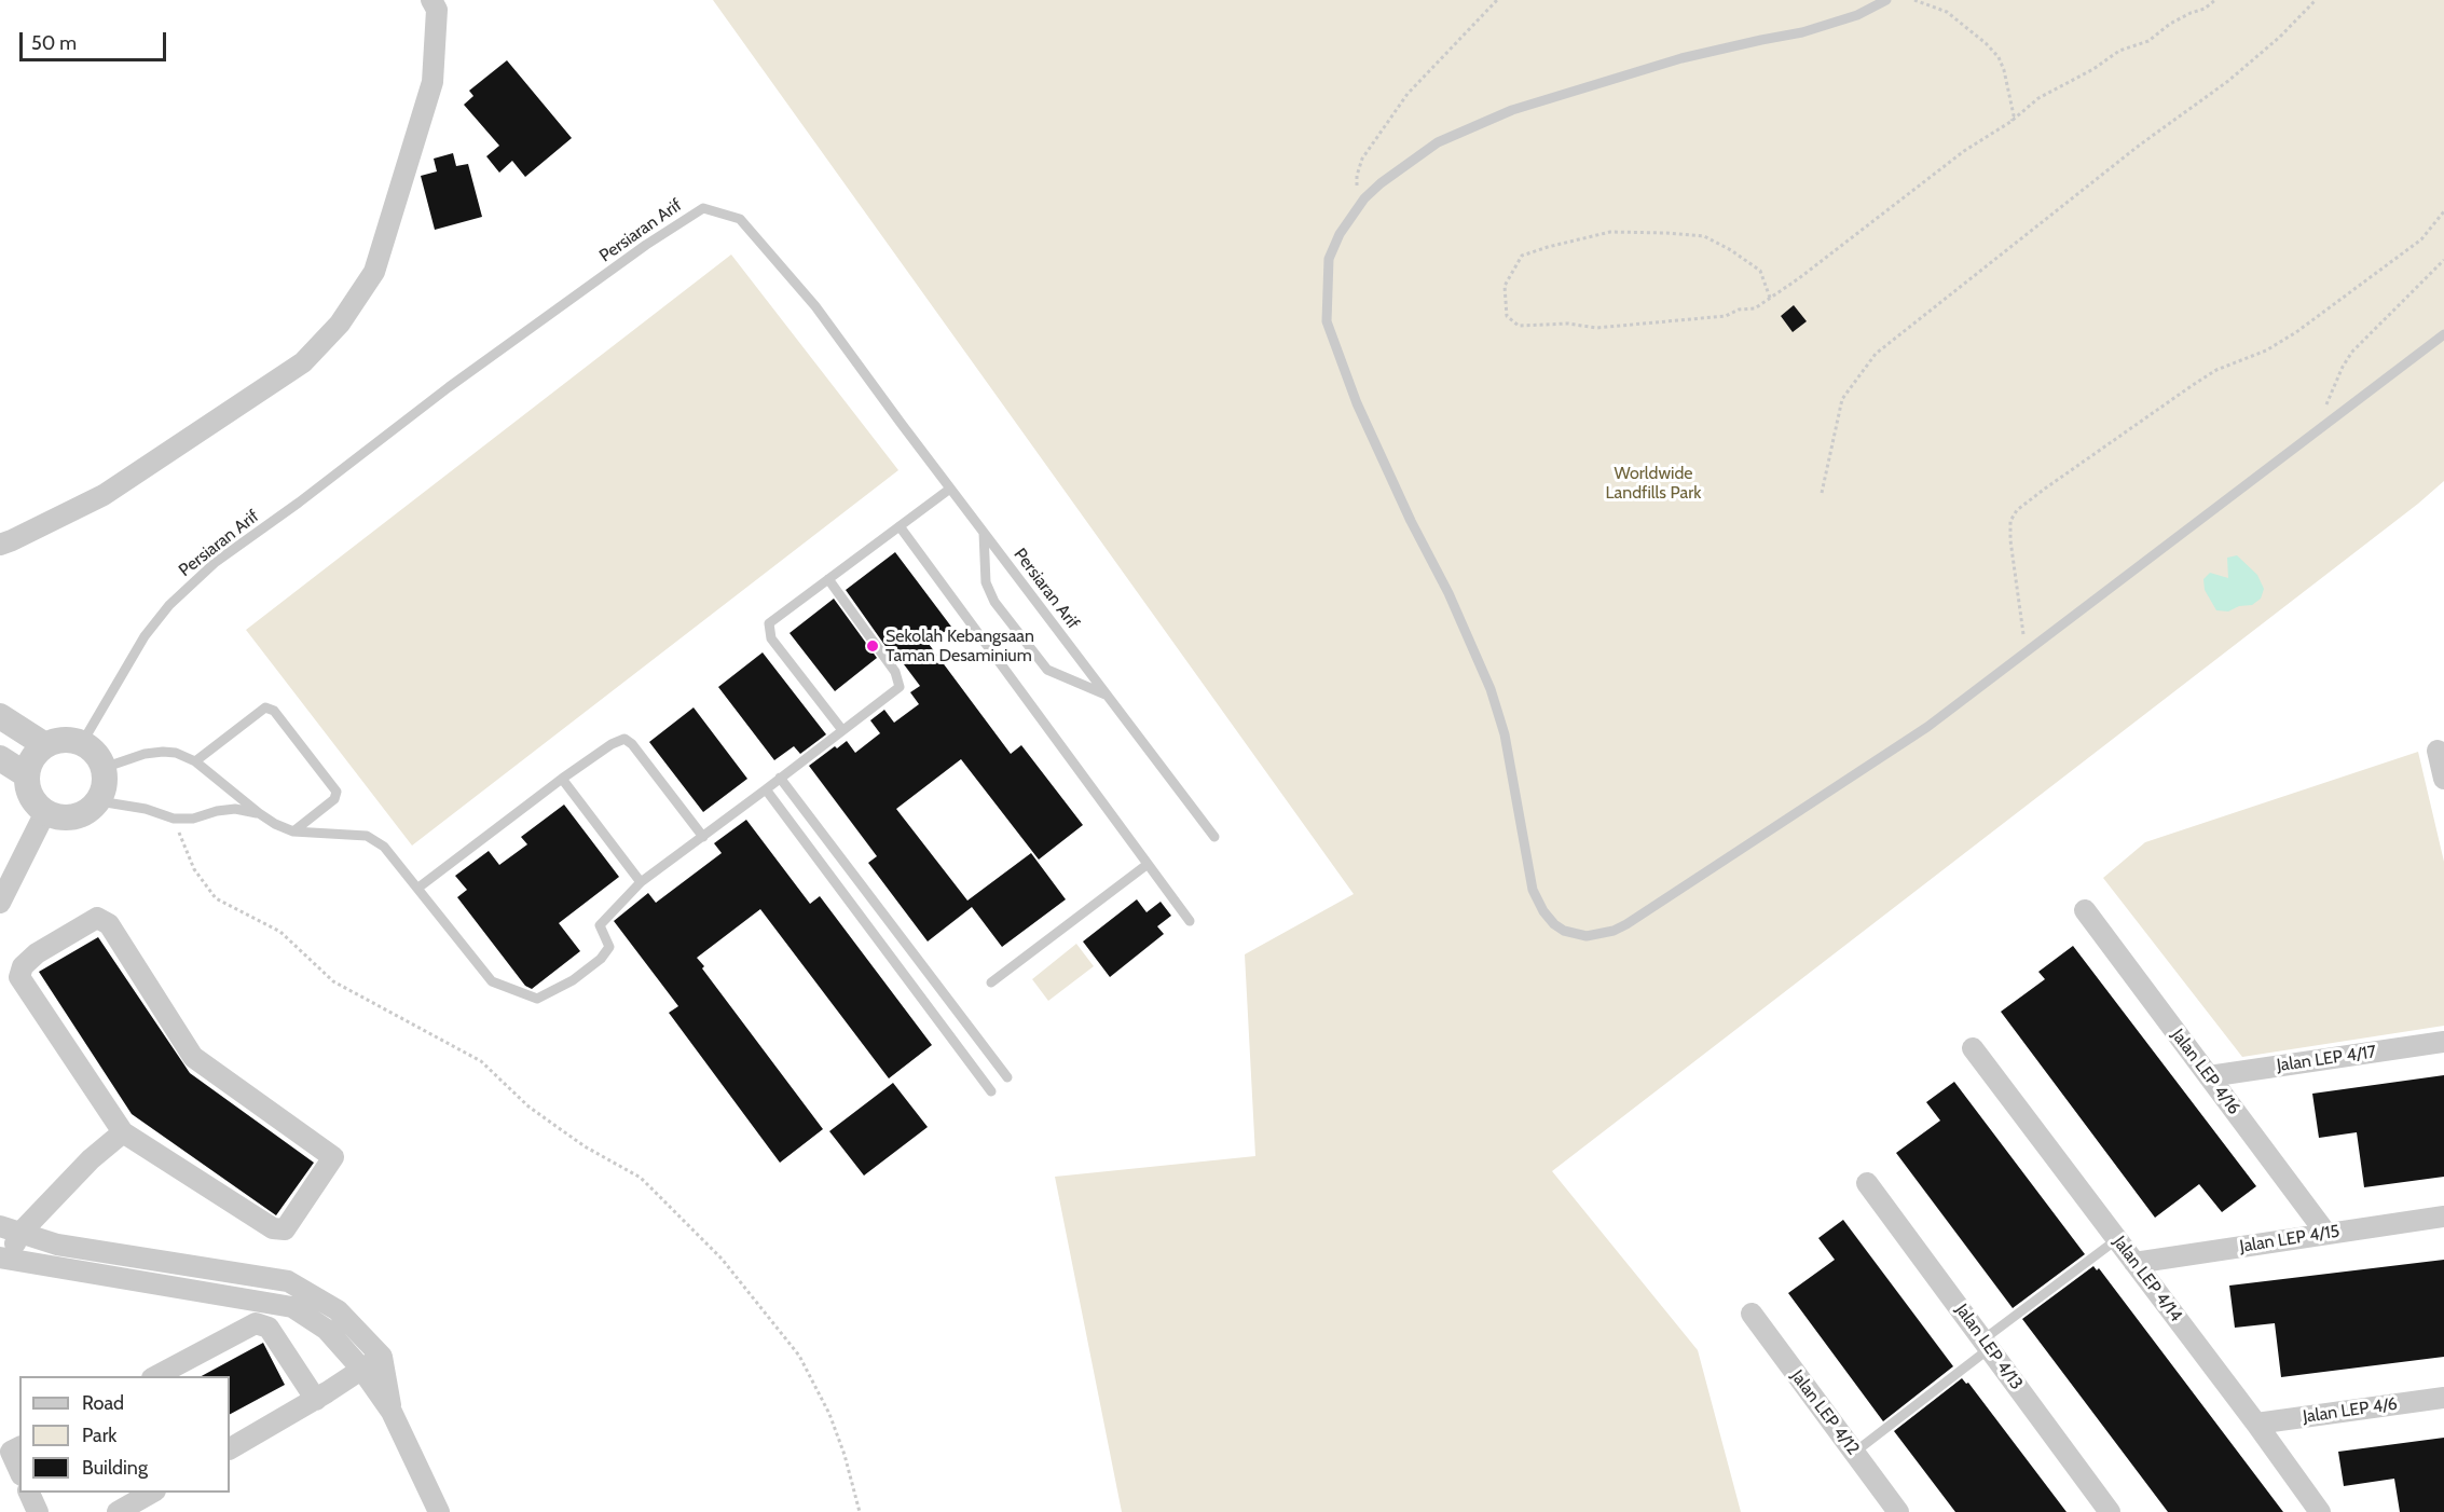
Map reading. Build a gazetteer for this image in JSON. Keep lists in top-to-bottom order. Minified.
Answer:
{"streets":{"street":["Jalan LEP 4/17","Jalan LEP 4/16","Jalan LEP 4/15","Jalan LEP 4/14","Jalan LEP 4/13","Jalan LEP 4/6","Jalan LEP 4/12"],"lane":["Persiaran Arif"]},"crossings":[["Jalan LEP 4/17","Jalan LEP 4/16"],["Jalan LEP 4/16","Jalan LEP 4/15"],["Jalan LEP 4/15","Jalan LEP 4/14"],["Jalan LEP 4/14","Jalan LEP 4/6"]],"parks":["Worldwide Landfills Park"],"places":["Sekolah Kebangsaan Taman Desaminium"],"legend":["Road","Park","Building"],"scale_bar":"50 m"}
